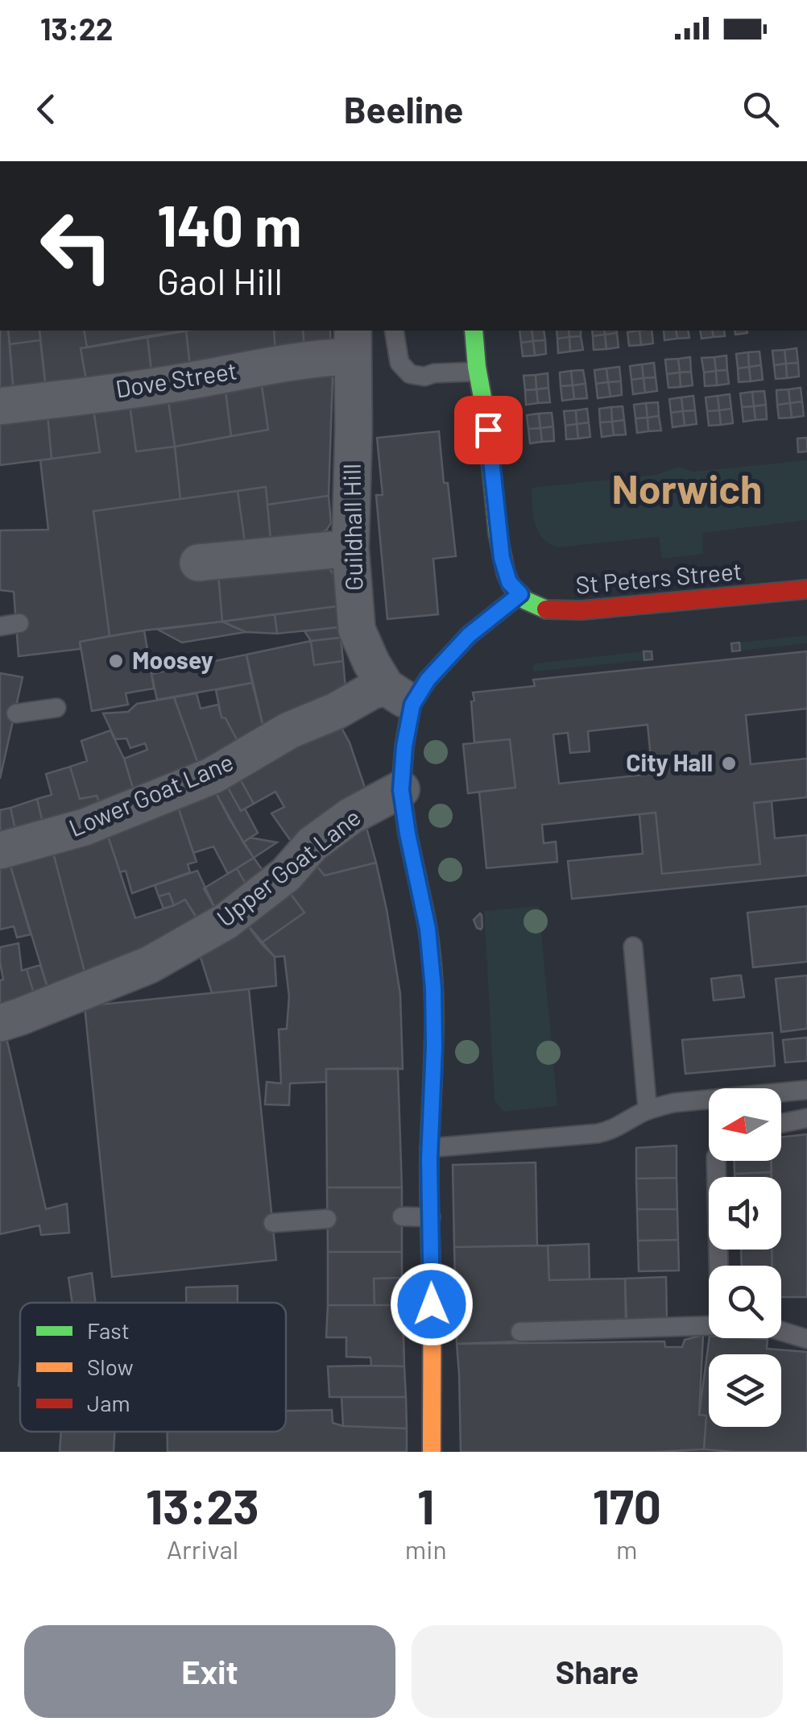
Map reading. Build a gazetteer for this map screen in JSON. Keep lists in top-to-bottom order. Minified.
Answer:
{"streets":{"street":["Dove Street","Guildhall Hill","St Peters Street","Lower Goat Lane","Upper Goat Lane"]},"crossings":[["Dove Street","Guildhall Hill"],["Guildhall Hill","Lower Goat Lane"]],"districts":["Norwich"],"places":["Moosey","City Hall"],"legend":["Fast","Slow","Jam"],"north":"left","page":{"status":"13:22","header":"Beeline","turn":["140 m","Gaol Hill"],"eta":["13:23","Arrival","1","min","170","m"],"buttons":["Exit","Share"]}}
